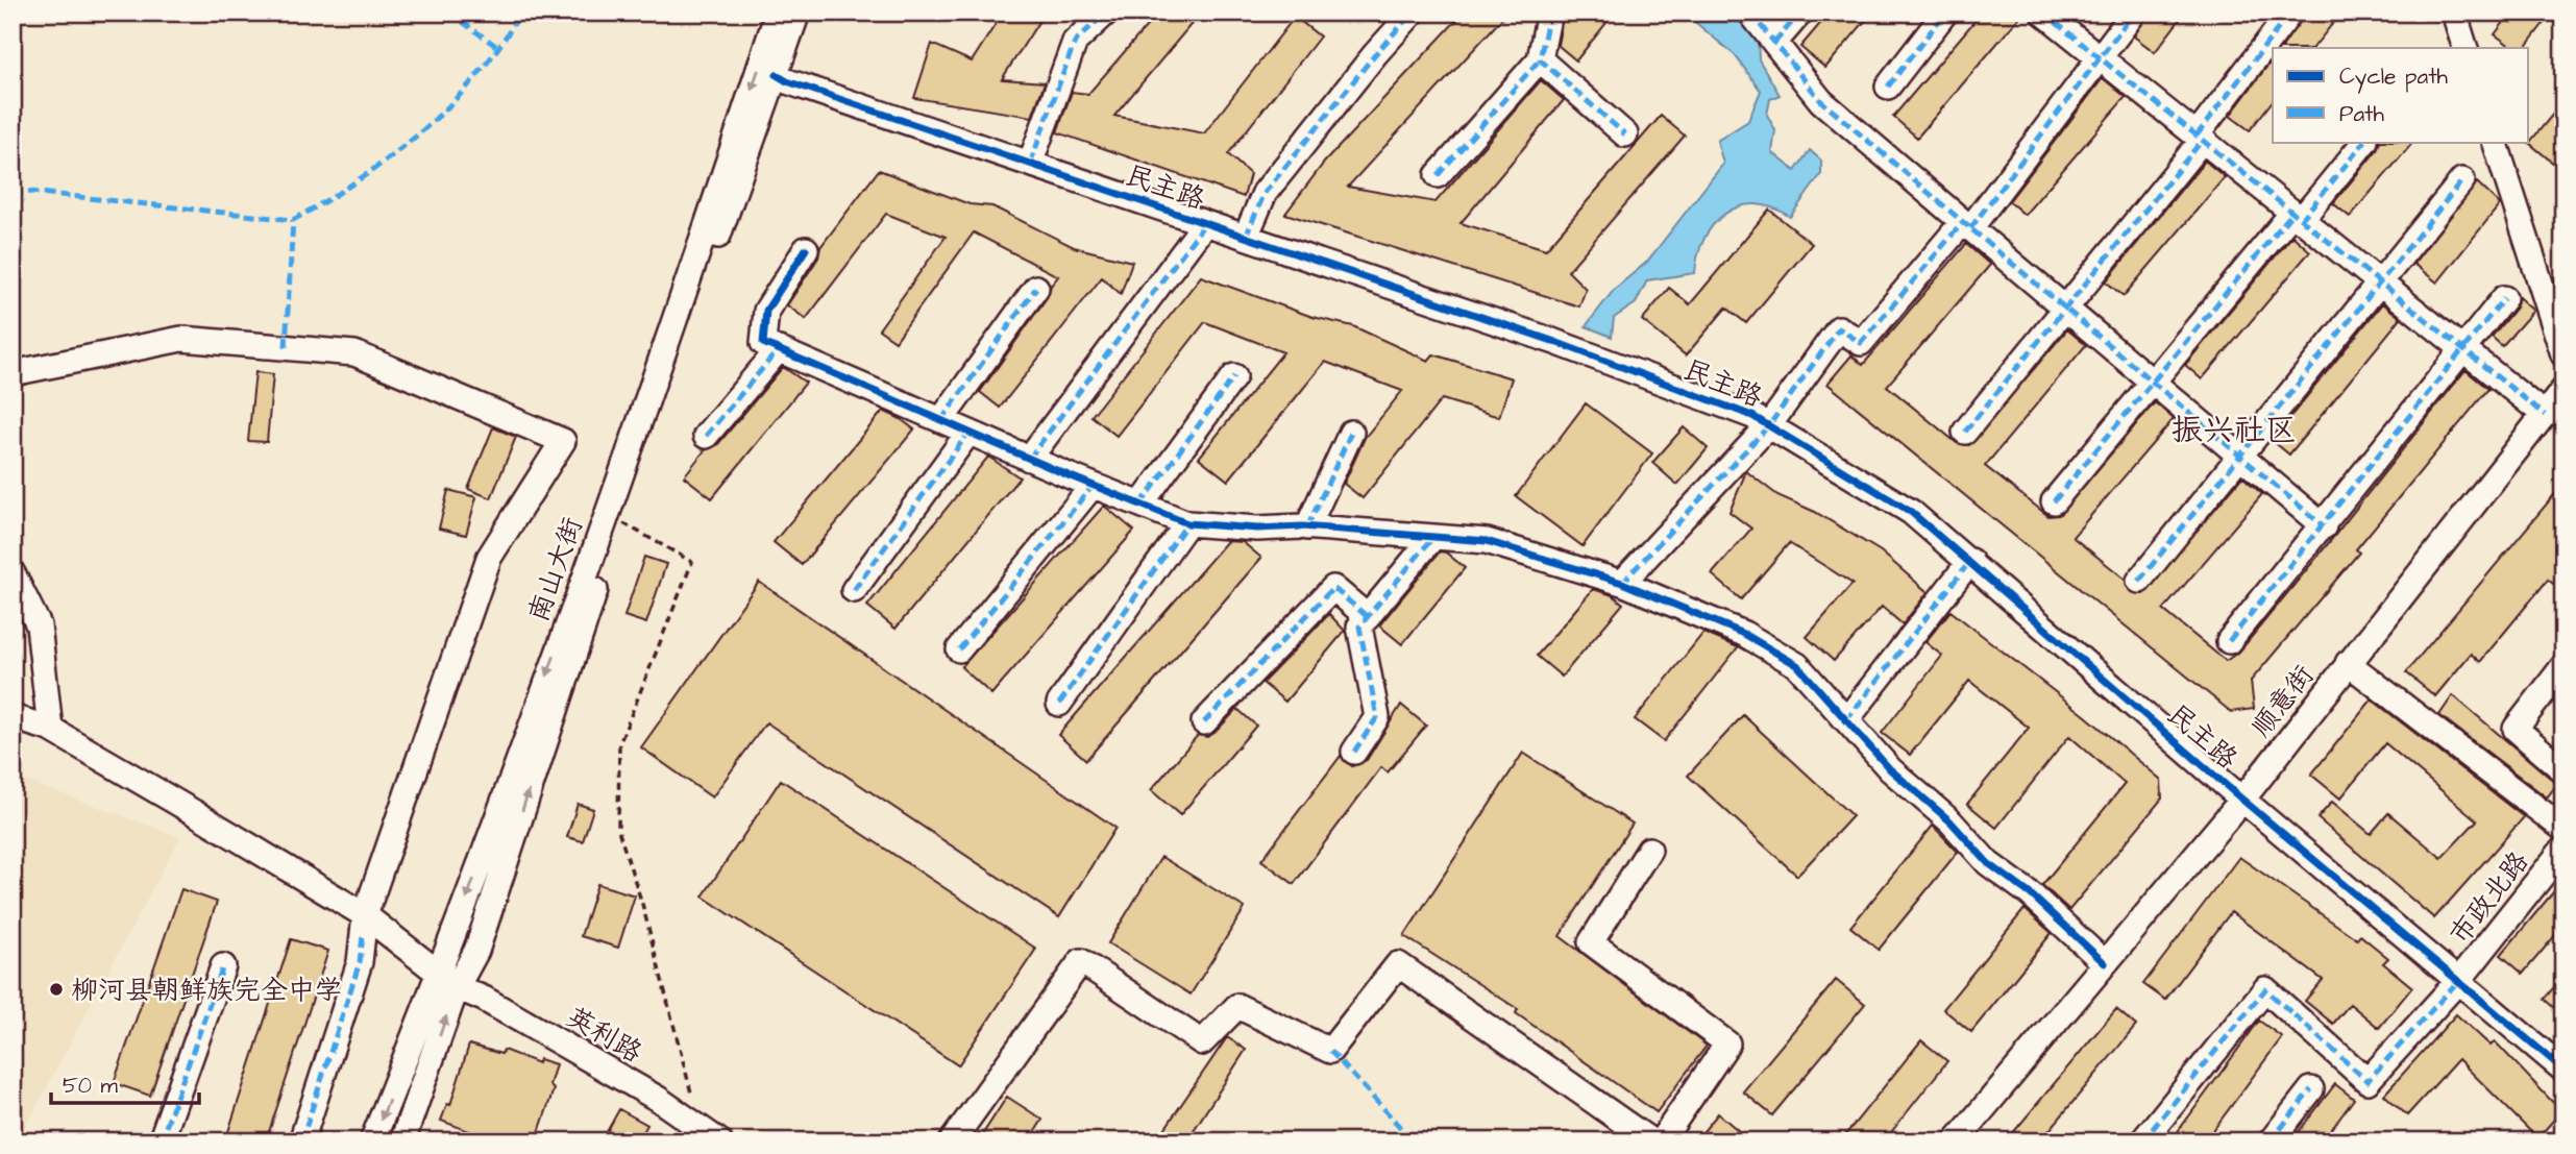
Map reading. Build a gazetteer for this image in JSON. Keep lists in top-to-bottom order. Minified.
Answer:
{"streets":{"street":["民主路","南山大街","顺意街","市政北路","英利路"]},"crossings":[["民主路","南山大街"],["民主路","顺意街"],["民主路","市政北路"],["南山大街","英利路"]],"districts":["振兴社区"],"places":["柳河县朝鲜族完全中学"],"legend":["Cycle path","Path"],"scale_bar":"50 m"}
